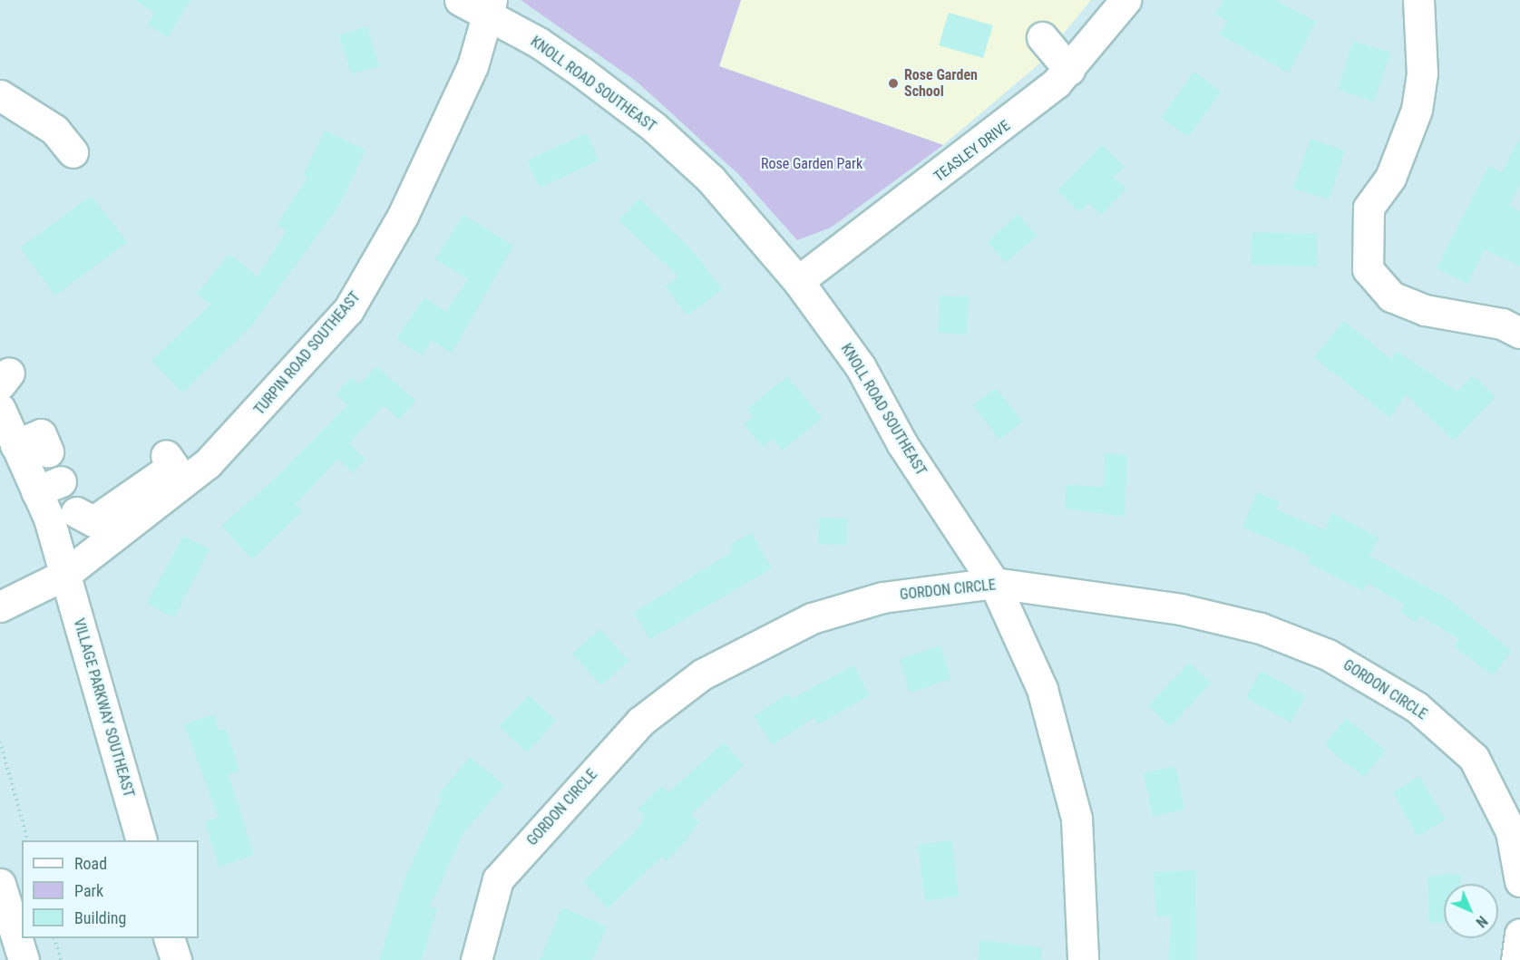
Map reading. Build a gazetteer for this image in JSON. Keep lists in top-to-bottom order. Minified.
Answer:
{"streets":{"street":["KNOLL ROAD SOUTHEAST","TEASLEY DRIVE","TURPIN ROAD SOUTHEAST","GORDON CIRCLE","VILLAGE PARKWAY SOUTHEAST"]},"crossings":[["KNOLL ROAD SOUTHEAST","TEASLEY DRIVE"],["KNOLL ROAD SOUTHEAST","TURPIN ROAD SOUTHEAST"],["KNOLL ROAD SOUTHEAST","GORDON CIRCLE"],["TURPIN ROAD SOUTHEAST","VILLAGE PARKWAY SOUTHEAST"]],"parks":["Rose Garden Park"],"places":["Rose Garden School"],"legend":["Road","Park","Building"],"north":"bottom right"}
